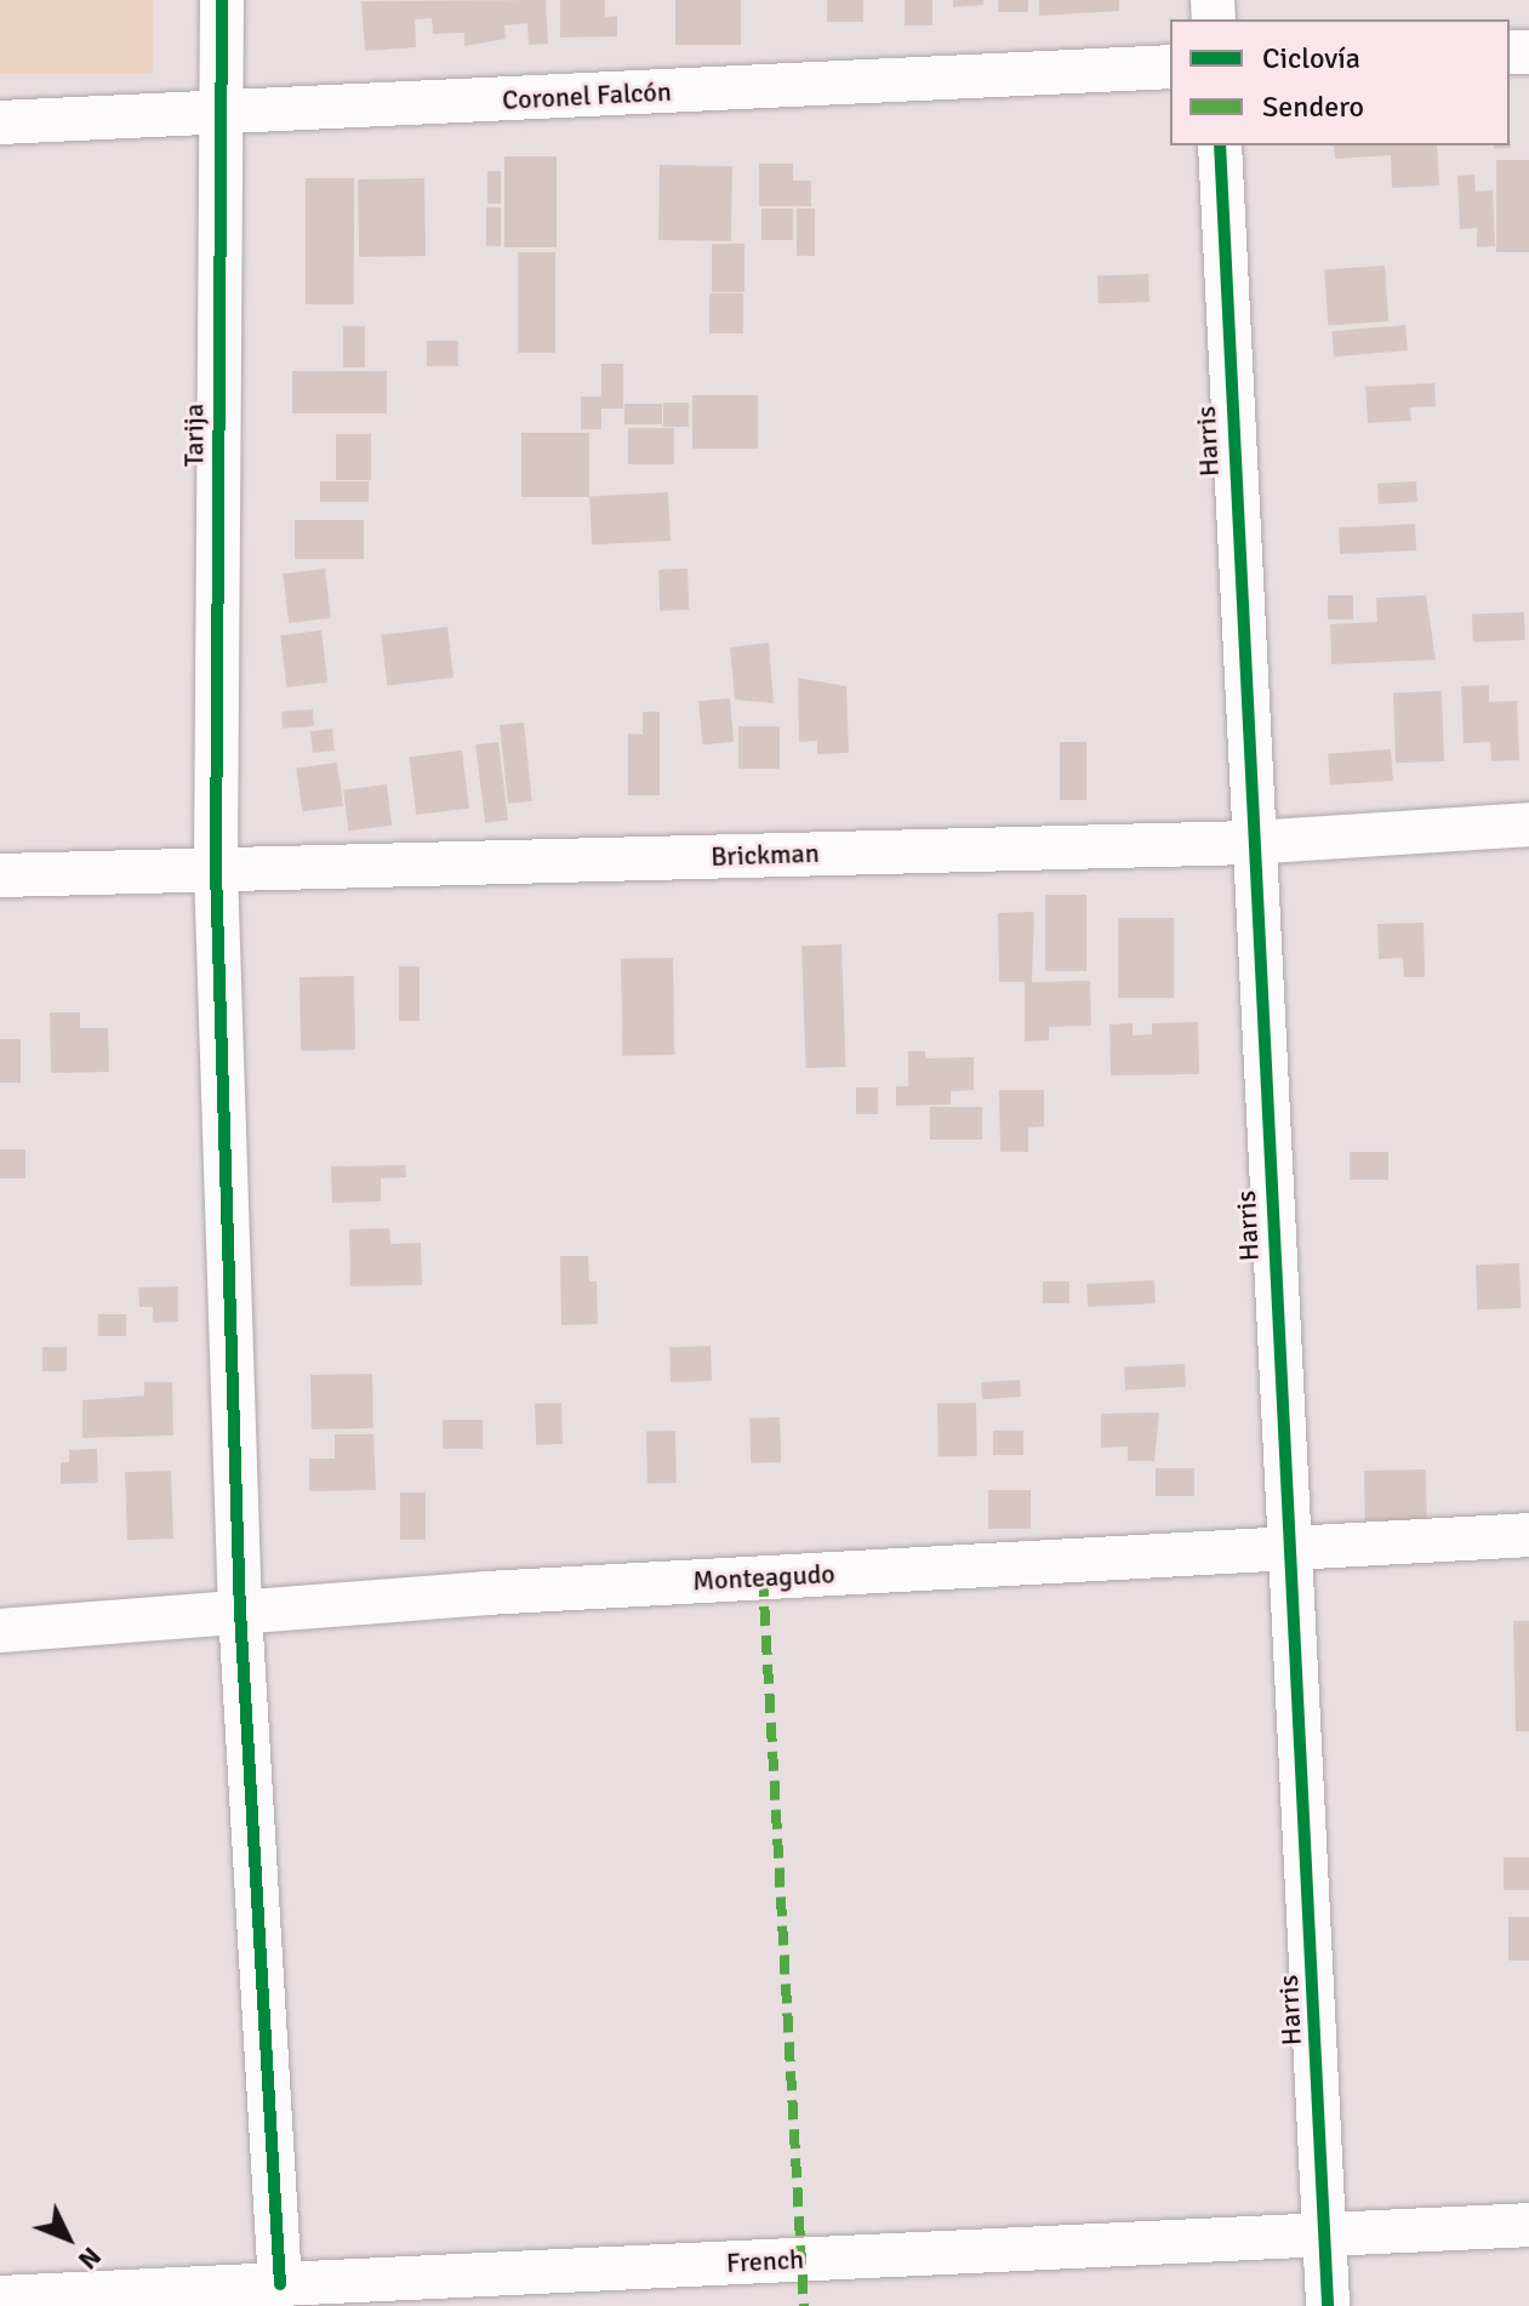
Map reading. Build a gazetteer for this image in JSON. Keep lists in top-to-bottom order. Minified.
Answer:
{"streets":{"street":["Coronel Falcón","Tarija","Harris","Brickman","Monteagudo","French"]},"crossings":[["Coronel Falcón","Tarija"],["Tarija","Brickman"],["Tarija","Monteagudo"],["Tarija","French"],["Harris","Brickman"],["Harris","Monteagudo"],["Harris","French"]],"legend":["Ciclovía","Sendero"],"north":"bottom right"}
